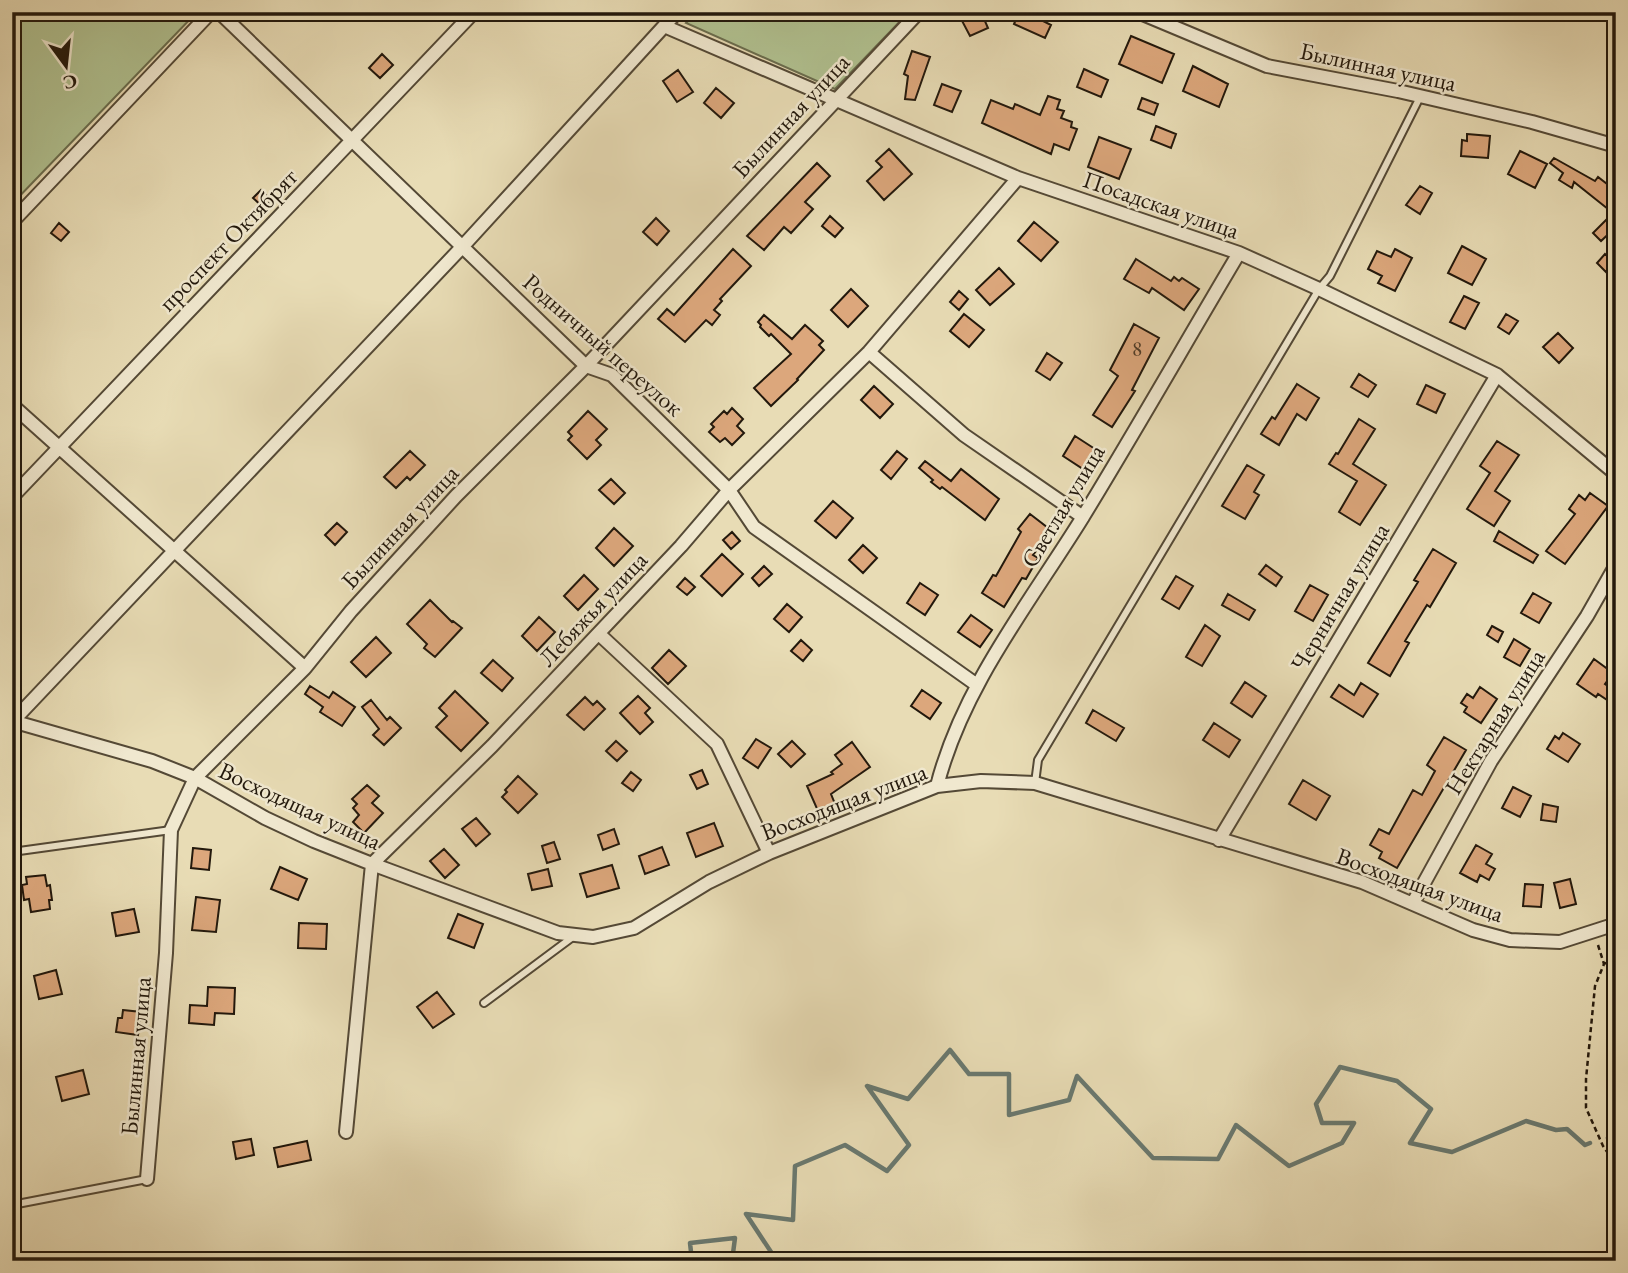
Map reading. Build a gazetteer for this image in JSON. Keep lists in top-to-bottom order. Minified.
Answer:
{"streets":{"street":["Былинная улица","Посадская улица","проспект Октябрят","Родничный переулок","Светлая улица","Черничная улица","Лебяжья улица","Нектарная улица","Восходящая улица"]},"crossings":[["Былинная улица","Посадская улица"],["Былинная улица","Родничный переулок"],["Былинная улица","Восходящая улица"],["Посадская улица","Светлая улица"],["Посадская улица","Черничная улица"],["Посадская улица","Лебяжья улица"],["проспект Октябрят","Родничный переулок"],["Родничный переулок","Светлая улица"],["Родничный переулок","Лебяжья улица"],["Светлая улица","Восходящая улица"],["Черничная улица","Восходящая улица"],["Лебяжья улица","Восходящая улица"],["Нектарная улица","Восходящая улица"]],"house_numbers":["8"],"north":"bottom"}
